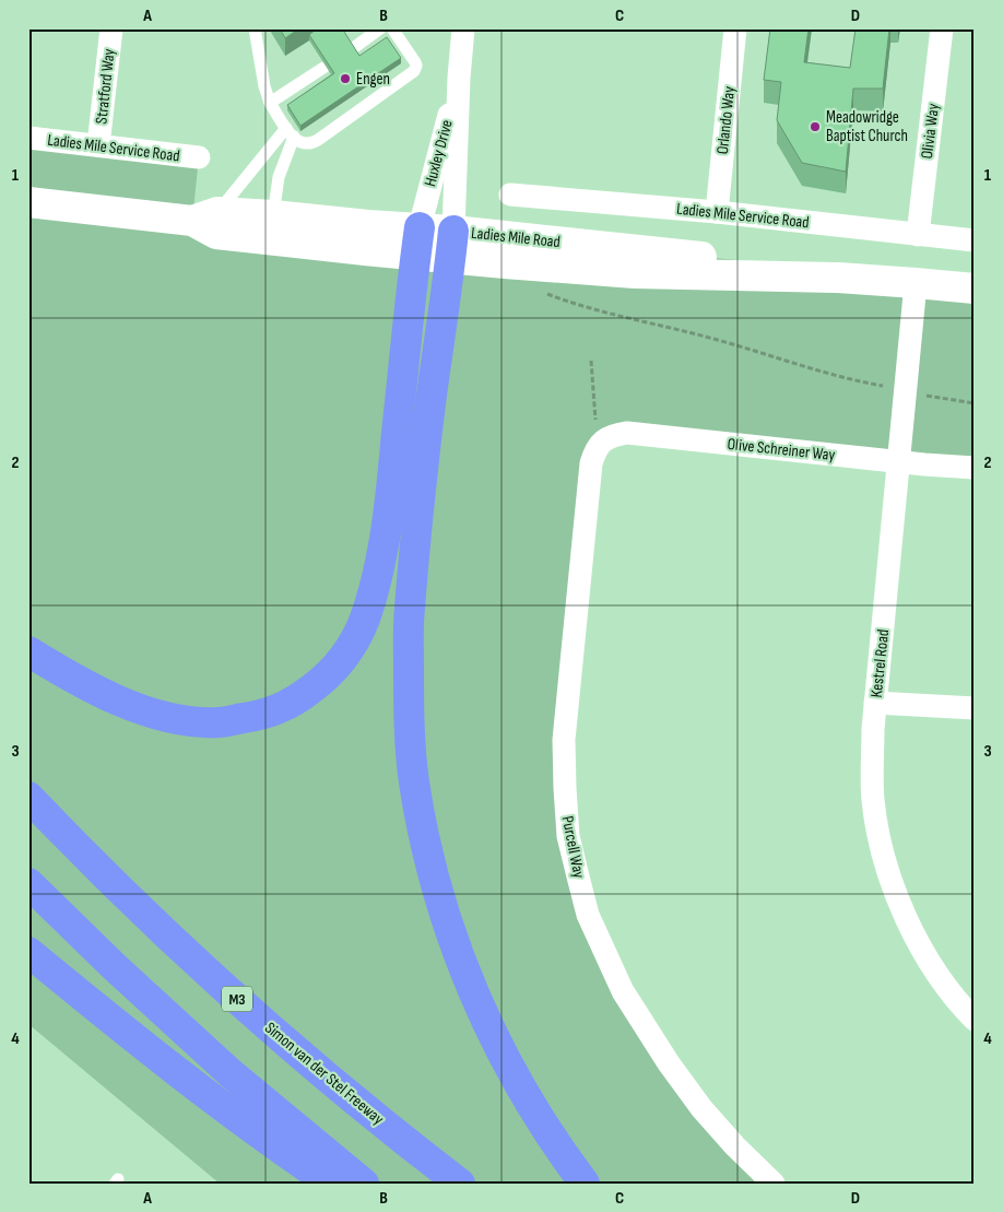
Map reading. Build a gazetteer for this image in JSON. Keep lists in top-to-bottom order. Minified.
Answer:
{"streets":{"highway":["M3","Simon van der Stel Freeway"],"main road":["Ladies Mile Road"],"street":["Stratford Way","Orlando Way","Olivia Way","Ladies Mile Service Road","Huxley Drive","Olive Schreiner Way","Kestrel Road","Purcell Way"]},"crossings":[["Stratford Way","Ladies Mile Service Road"],["Orlando Way","Ladies Mile Service Road"],["Olivia Way","Ladies Mile Service Road"],["Huxley Drive","Ladies Mile Road"],["Ladies Mile Road","Kestrel Road"],["Olive Schreiner Way","Kestrel Road"],["Olive Schreiner Way","Purcell Way"]],"places":["Engen","Meadowridge Baptist Church"],"grid":{"columns":["A","B","C","D"],"rows":["1","2","3","4"]}}
